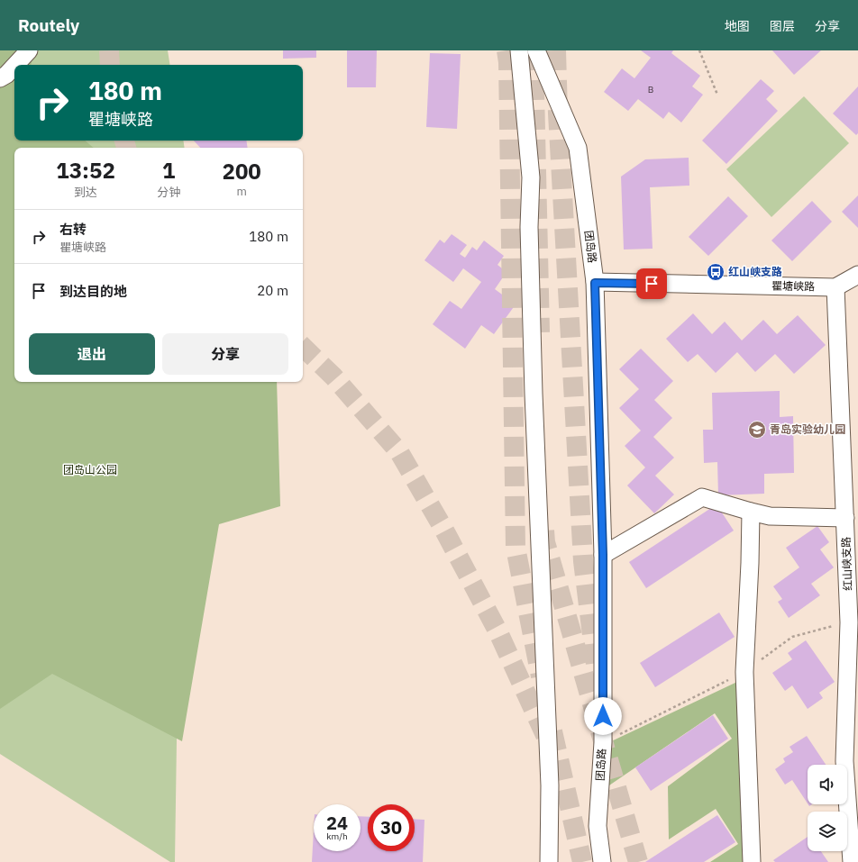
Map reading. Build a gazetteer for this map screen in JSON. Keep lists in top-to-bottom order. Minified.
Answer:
{"streets":{"street":["团岛路","瞿塘峡路","红山峡支路"]},"crossings":[["团岛路","瞿塘峡路"],["瞿塘峡路","红山峡支路"]],"parks":["团岛山公园"],"places":{"bus stop":["红山峡支路"],"school or university":["青岛实验幼儿园"]},"house_numbers":["B"],"page":{"header":"Routely","nav":["地图","图层","分享"],"turn":["180 m","瞿塘峡路"],"eta":["13:52","到达","1","分钟","200","m"],"list":[{"name":"右转","note":"瞿塘峡路","value":"180 m"},{"name":"到达目的地","value":"20 m"}],"buttons":["退出","分享"],"speed":"24 km/h","limit":"30"}}
